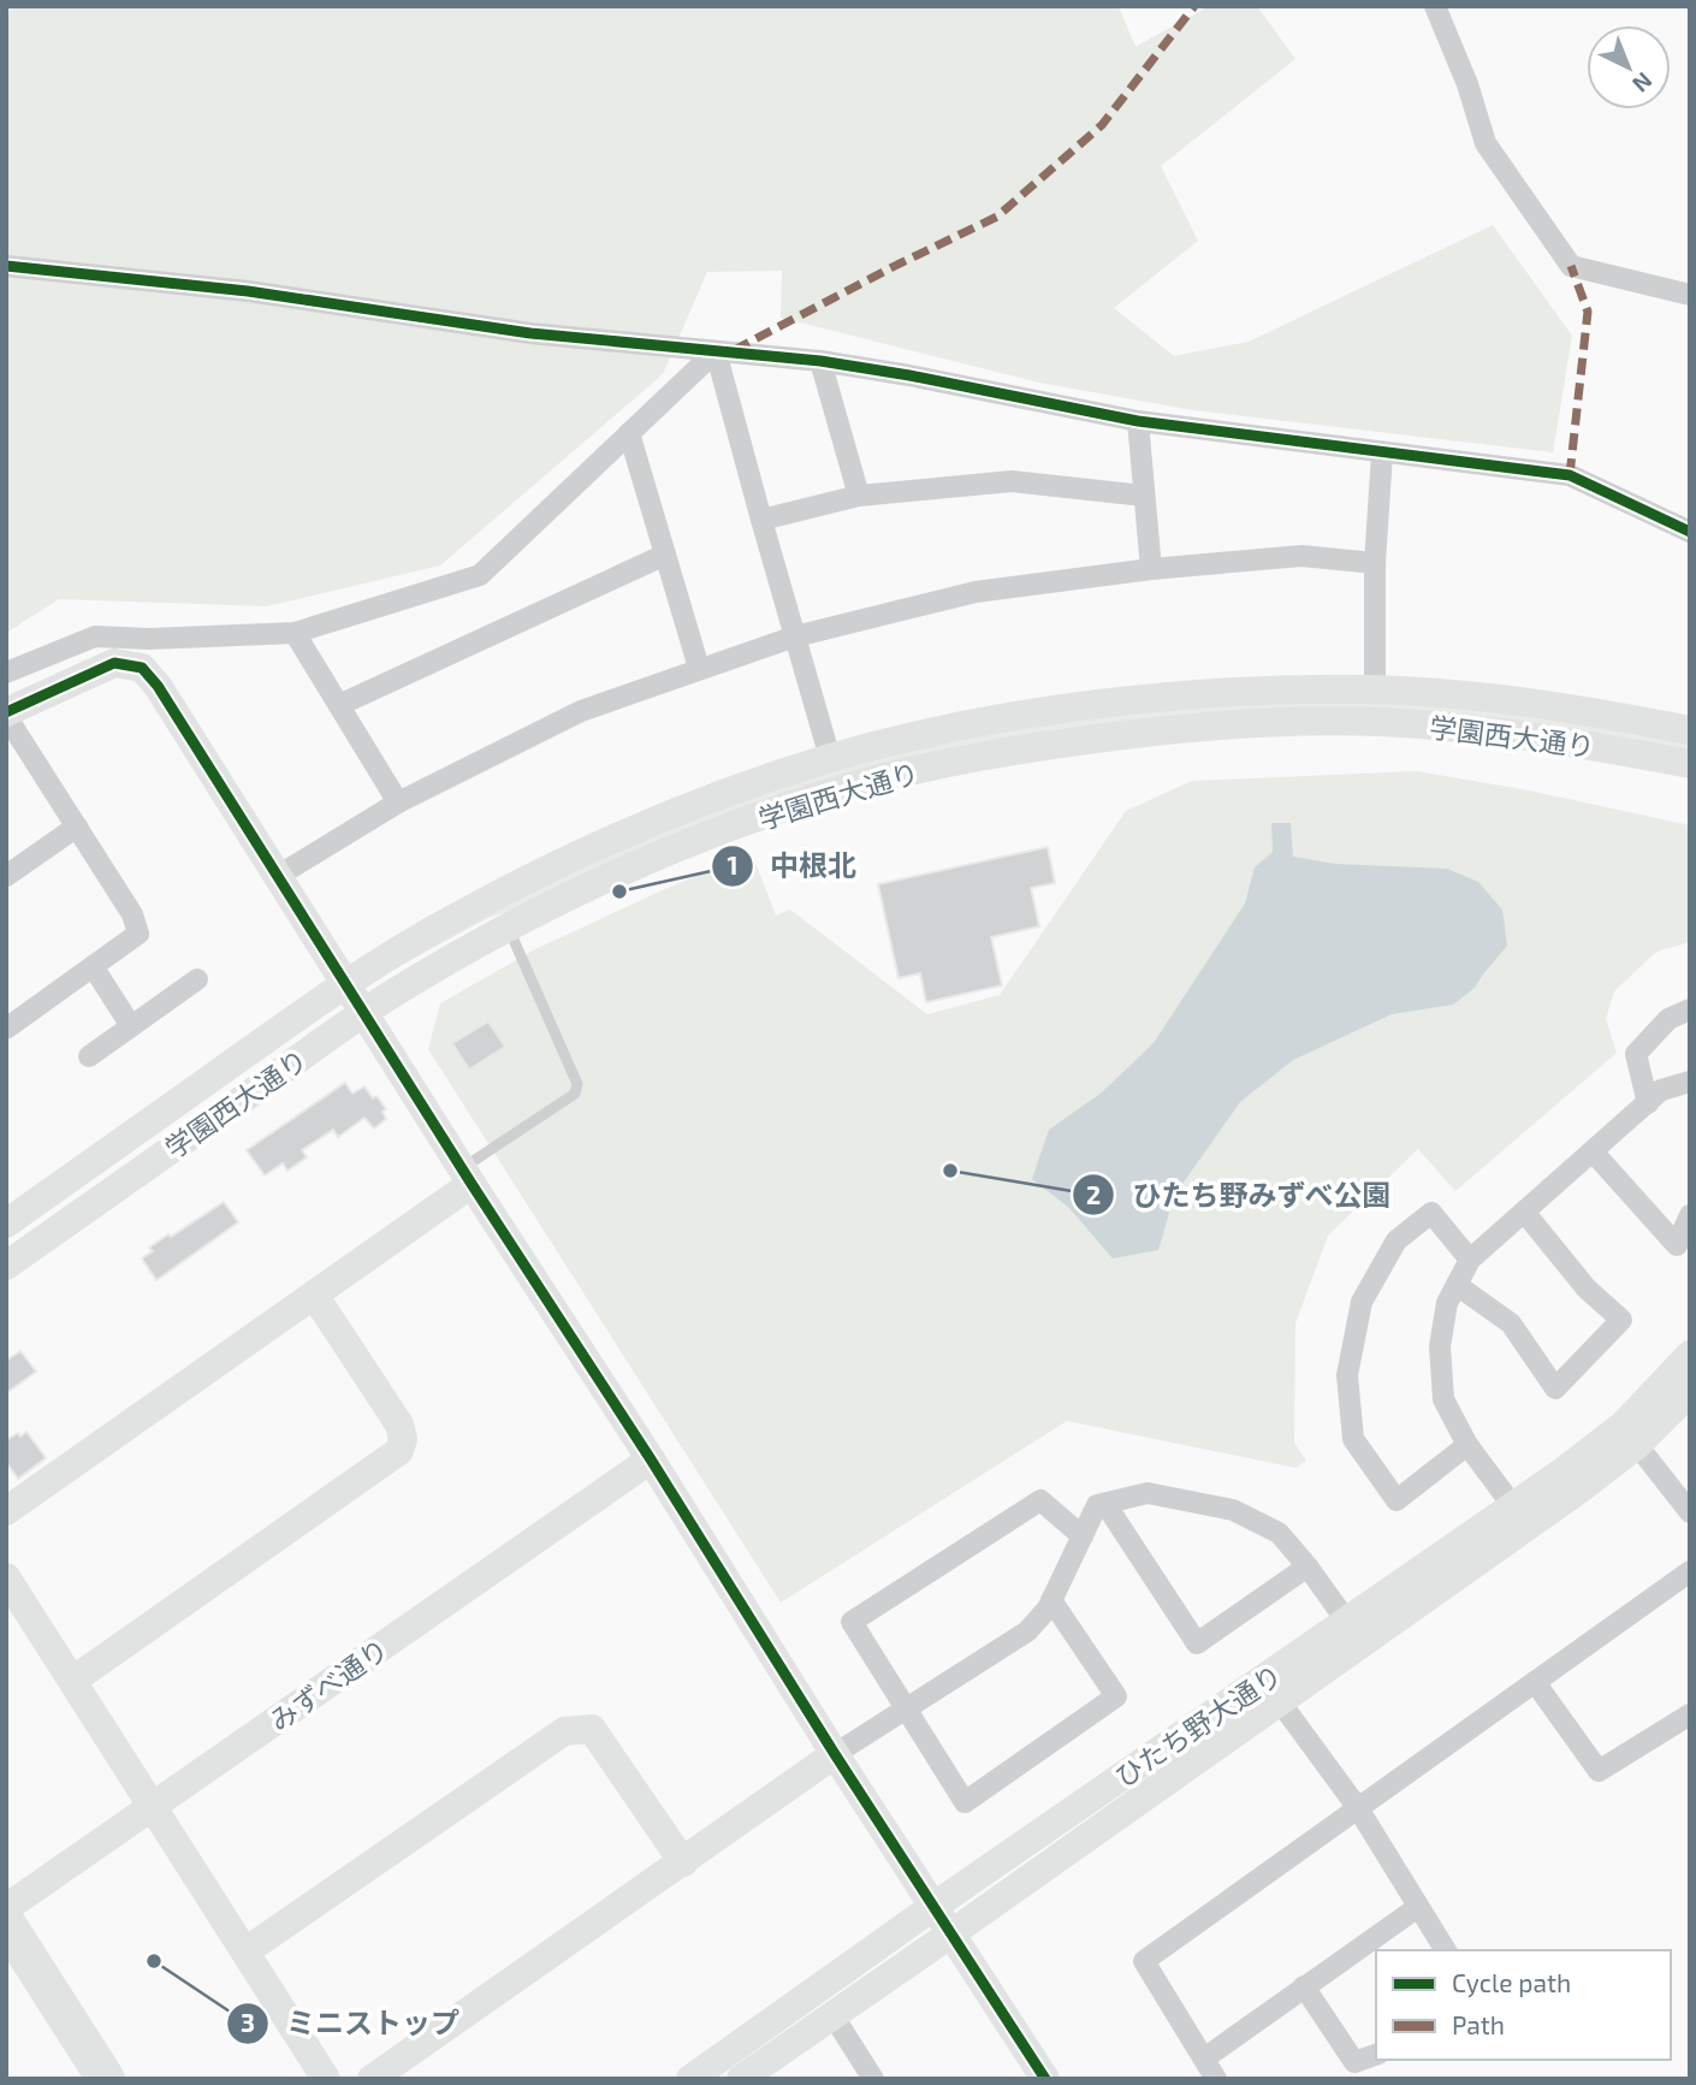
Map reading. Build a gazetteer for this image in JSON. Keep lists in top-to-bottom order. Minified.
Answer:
{"streets":{"street":["学園西大通り","みずべ通り","ひたち野大通り"]},"places":["中根北","ひたち野みずべ公園","ミニストップ"],"legend":["Cycle path","Path"],"north":"bottom right"}
